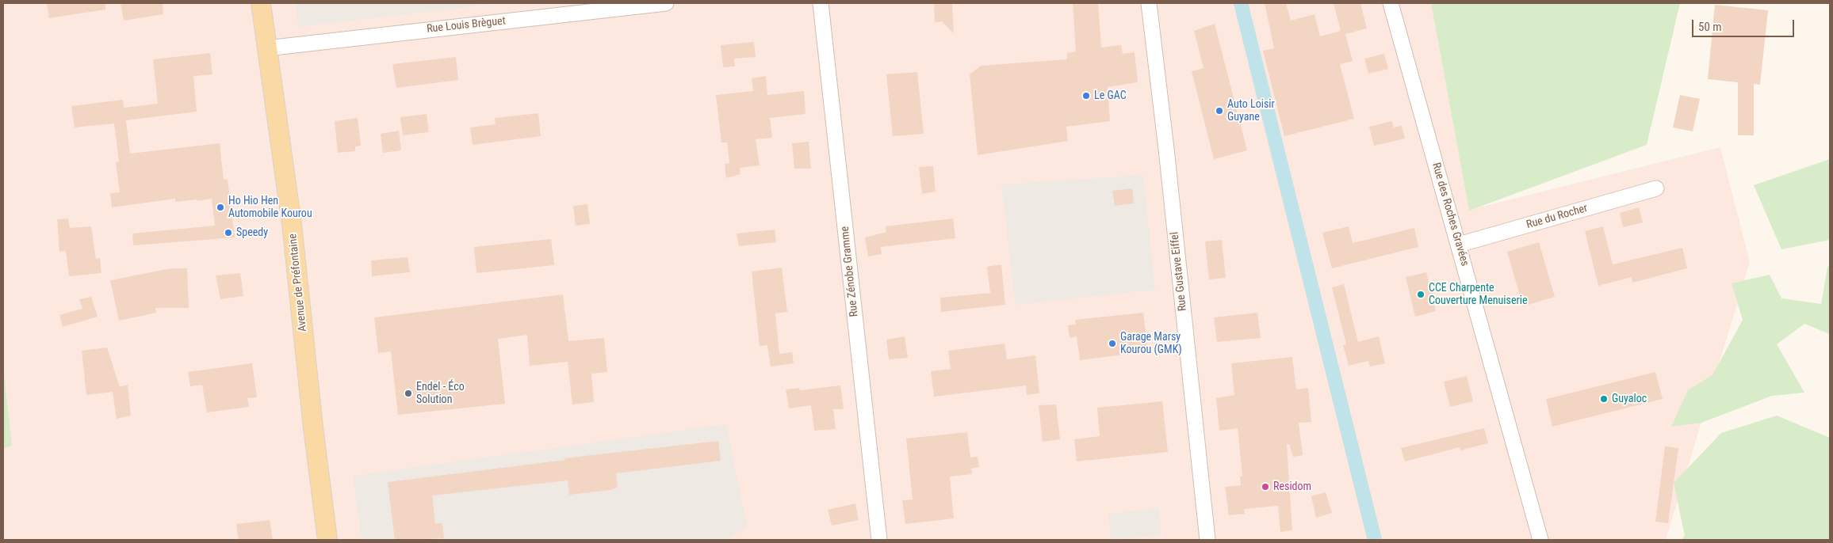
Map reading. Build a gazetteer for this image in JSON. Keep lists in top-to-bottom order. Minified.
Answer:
{"streets":{"main road":["Avenue de Préfontaine"],"street":["Rue Louis Brèguet","Rue des Roches Gravées","Rue du Rocher","Rue Zénobe Gramme","Rue Gustave Eiffel"]},"crossings":[["Rue Louis Brèguet","Avenue de Préfontaine"],["Rue des Roches Gravées","Rue du Rocher"]],"places":["Le GAC","Auto Loisir Guyane","Ho Hio Hen Automobile Kourou","Speedy","CCE Charpente Couverture Menuiserie","Garage Marsy Kourou (GMK)","Endel - Éco Solution","Guyaloc","Residom"],"scale_bar":"50 m"}
